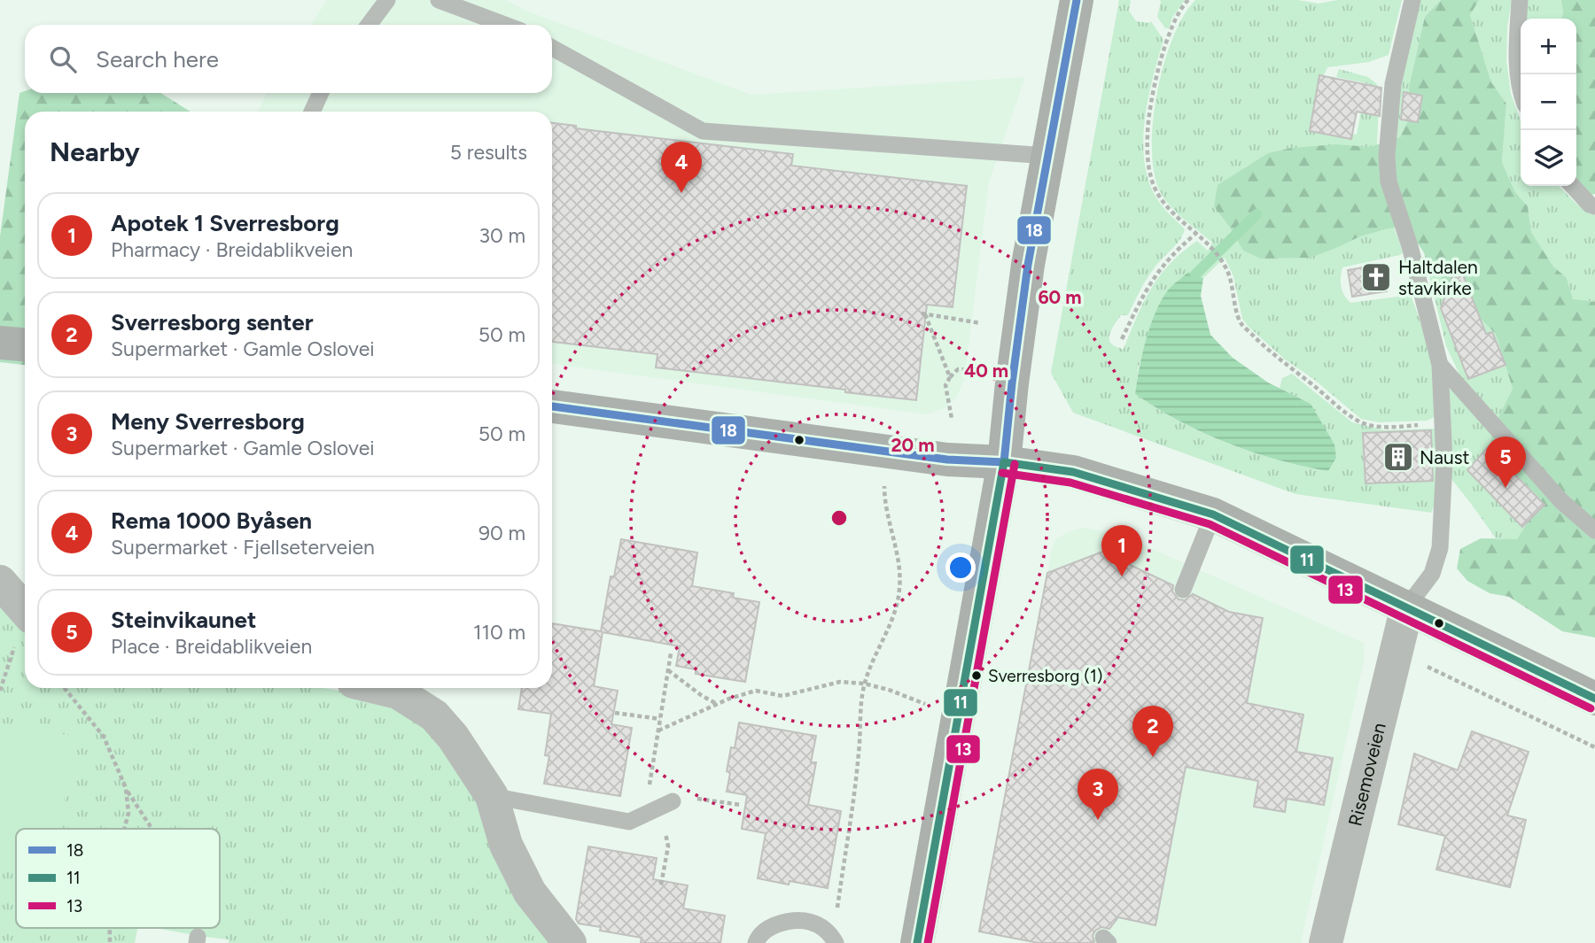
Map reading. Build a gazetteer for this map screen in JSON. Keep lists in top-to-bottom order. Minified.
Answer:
{"streets":{"street":["Risemoveien"]},"places":{"church":["Haltdalen stavkirke"],"building":["Naust"],"other":["Sverresborg (1)"]},"lines":["transit line 18","transit line 11","transit line 13"],"legend":["18","11","13"],"page":{"map_buttons":["+","−"],"search":"Search here","heading":["Nearby","5 results"],"pins":["4","5","1","2","3"],"list":[{"mark":"1","name":"Apotek 1 Sverresborg","note":"Pharmacy · Breidablikveien","value":"30 m"},{"mark":"2","name":"Sverresborg senter","note":"Supermarket · Gamle Oslovei","value":"50 m"},{"mark":"3","name":"Meny Sverresborg","note":"Supermarket · Gamle Oslovei","value":"50 m"},{"mark":"4","name":"Rema 1000 Byåsen","note":"Supermarket · Fjellseterveien","value":"90 m"},{"mark":"5","name":"Steinvikaunet","note":"Place · Breidablikveien","value":"110 m"}]},"rings":["60 m","40 m","20 m"]}
